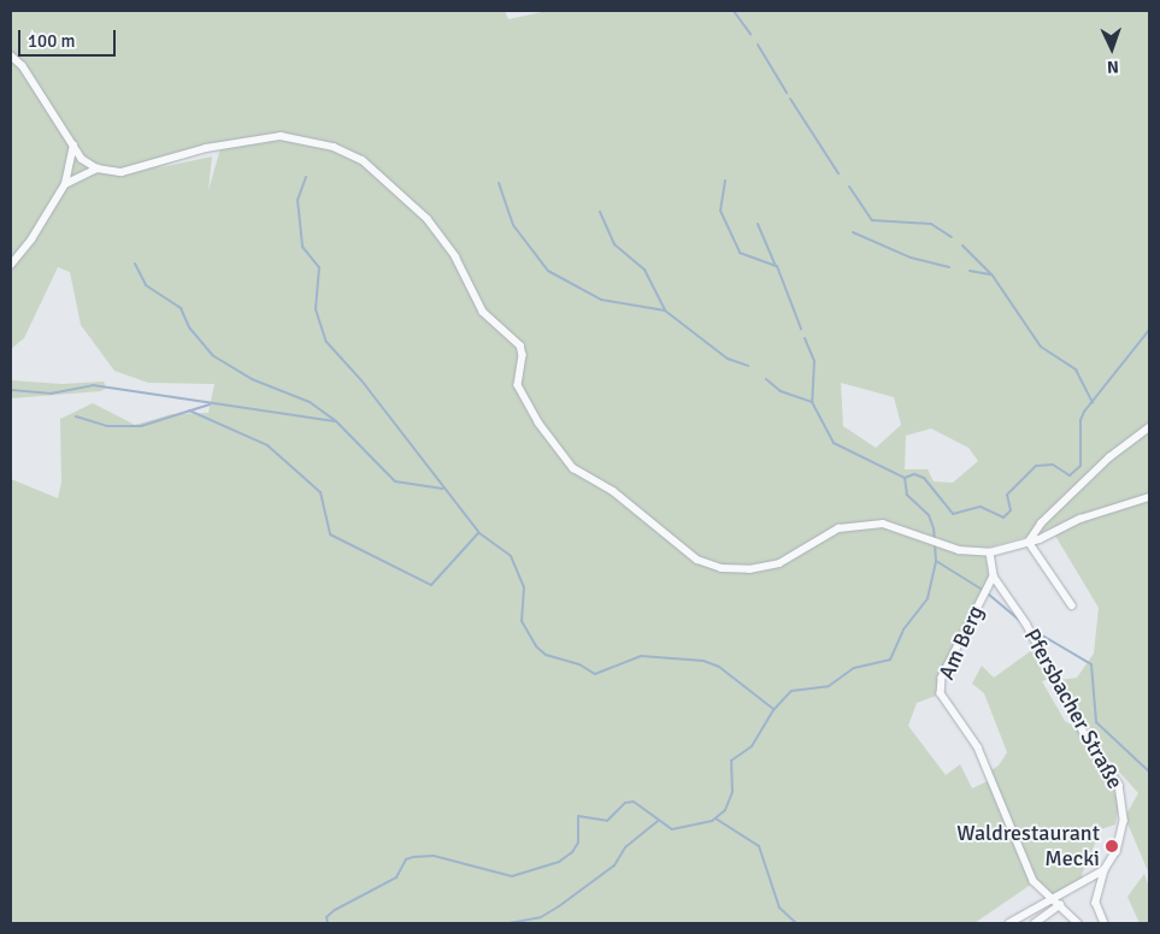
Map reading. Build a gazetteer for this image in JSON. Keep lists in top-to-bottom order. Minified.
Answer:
{"streets":{"street":["Am Berg","Pfersbacher Straße"]},"crossings":[["Am Berg","Pfersbacher Straße"]],"places":["Waldrestaurant Mecki"],"scale_bar":"100 m","north":"bottom"}
